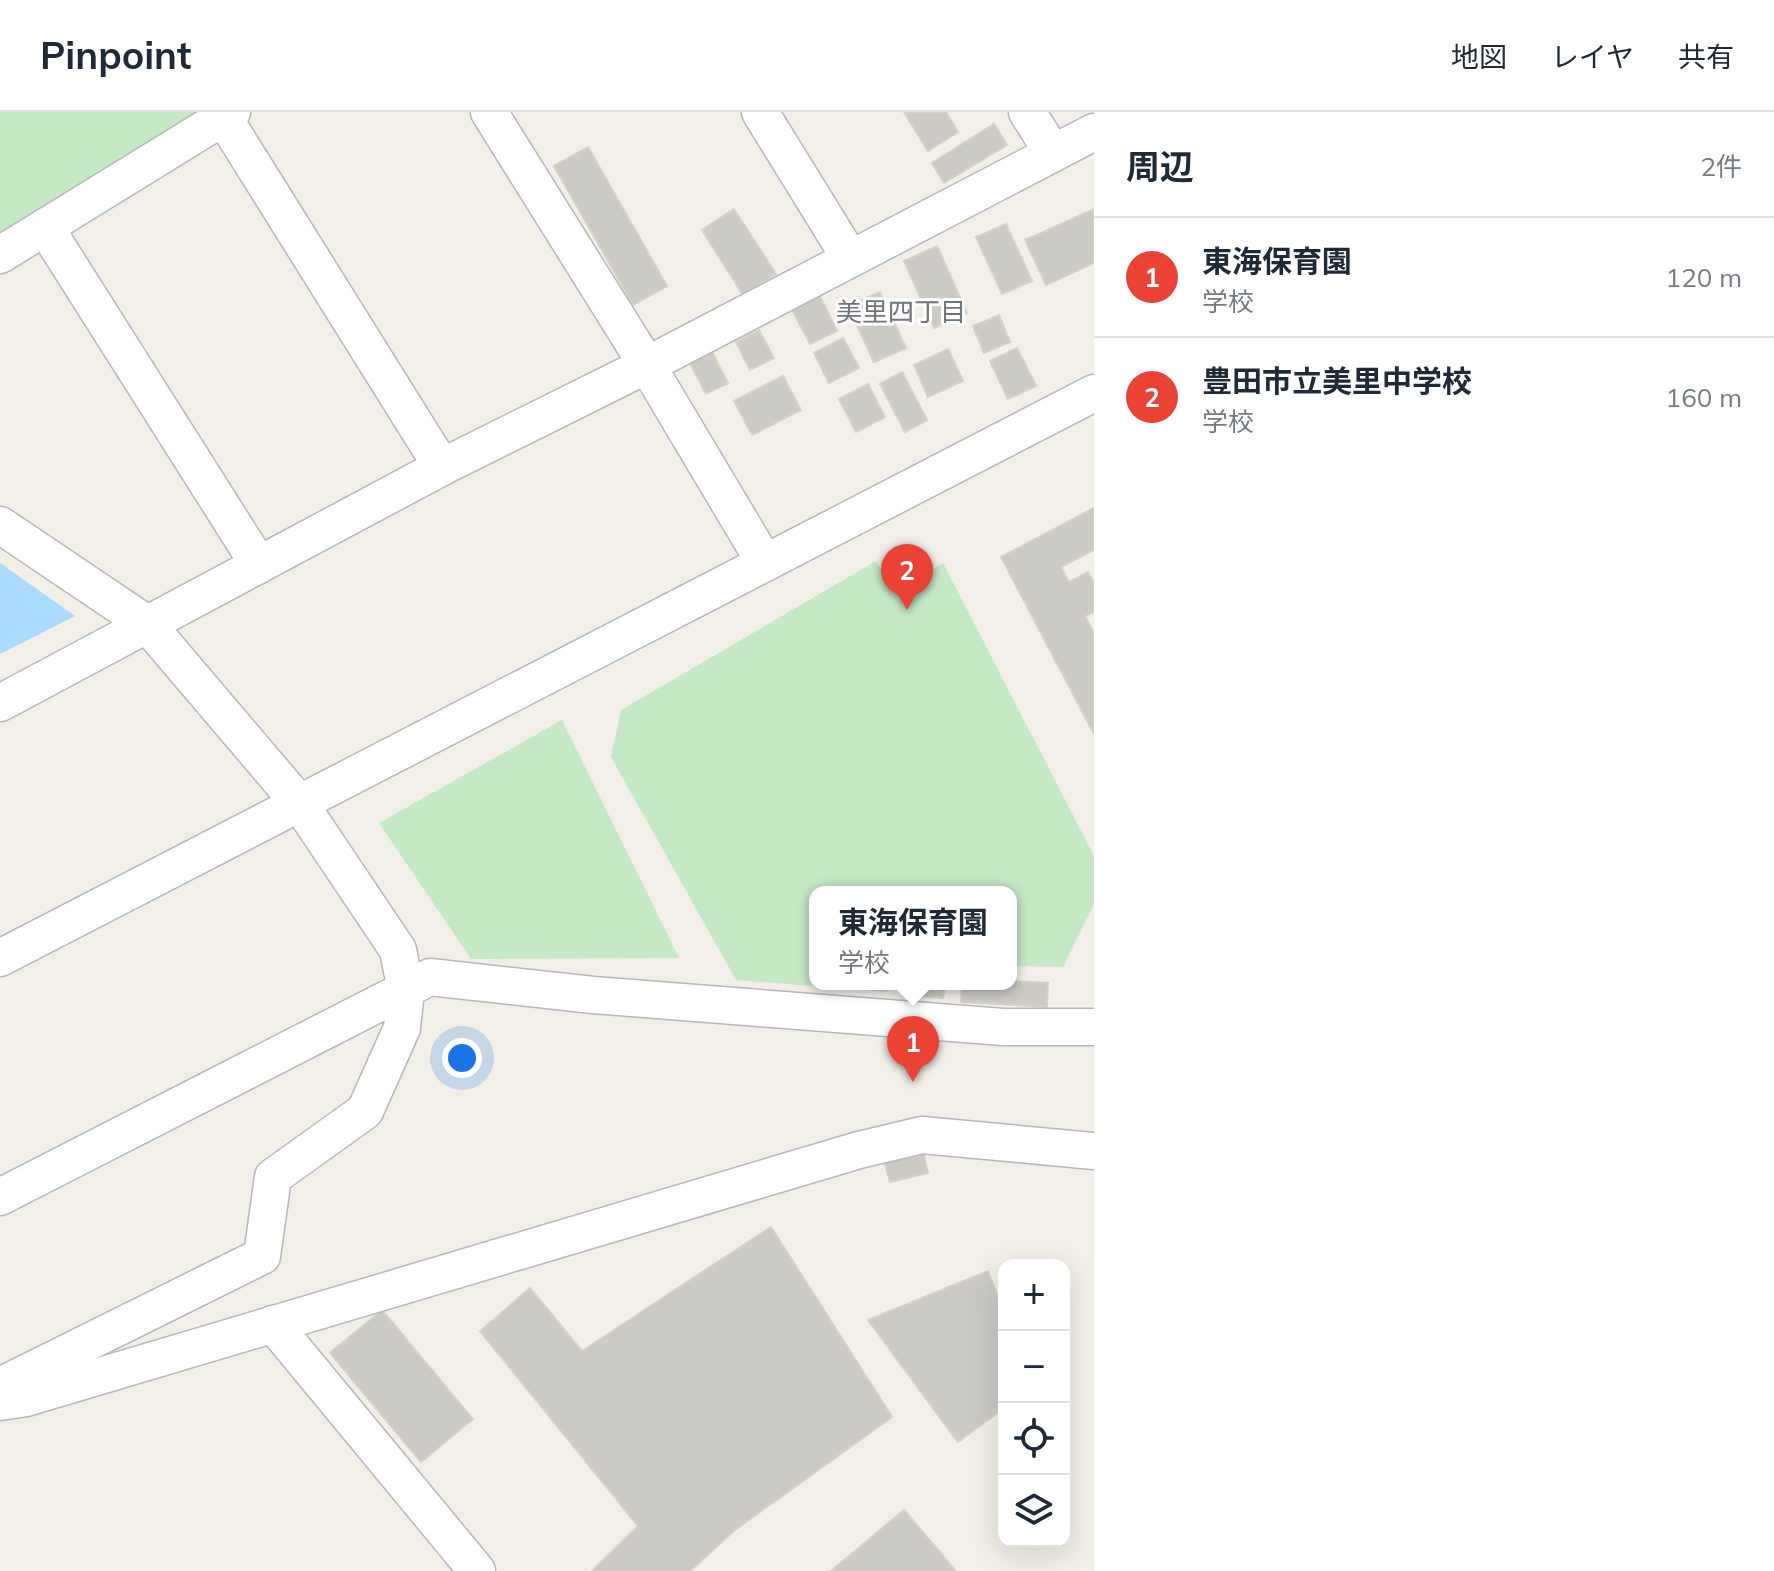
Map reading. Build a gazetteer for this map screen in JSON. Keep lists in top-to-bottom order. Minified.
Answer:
{"districts":["美里四丁目"],"page":{"header":"Pinpoint","nav":["地図","レイヤ","共有"],"heading":["周辺","2件"],"list":[{"mark":"1","name":"東海保育園","note":"学校","value":"120 m"},{"mark":"2","name":"豊田市立美里中学校","note":"学校","value":"160 m"}],"pins":["2","1"],"popup":["東海保育園","学校"],"map_buttons":["+","−"]}}
